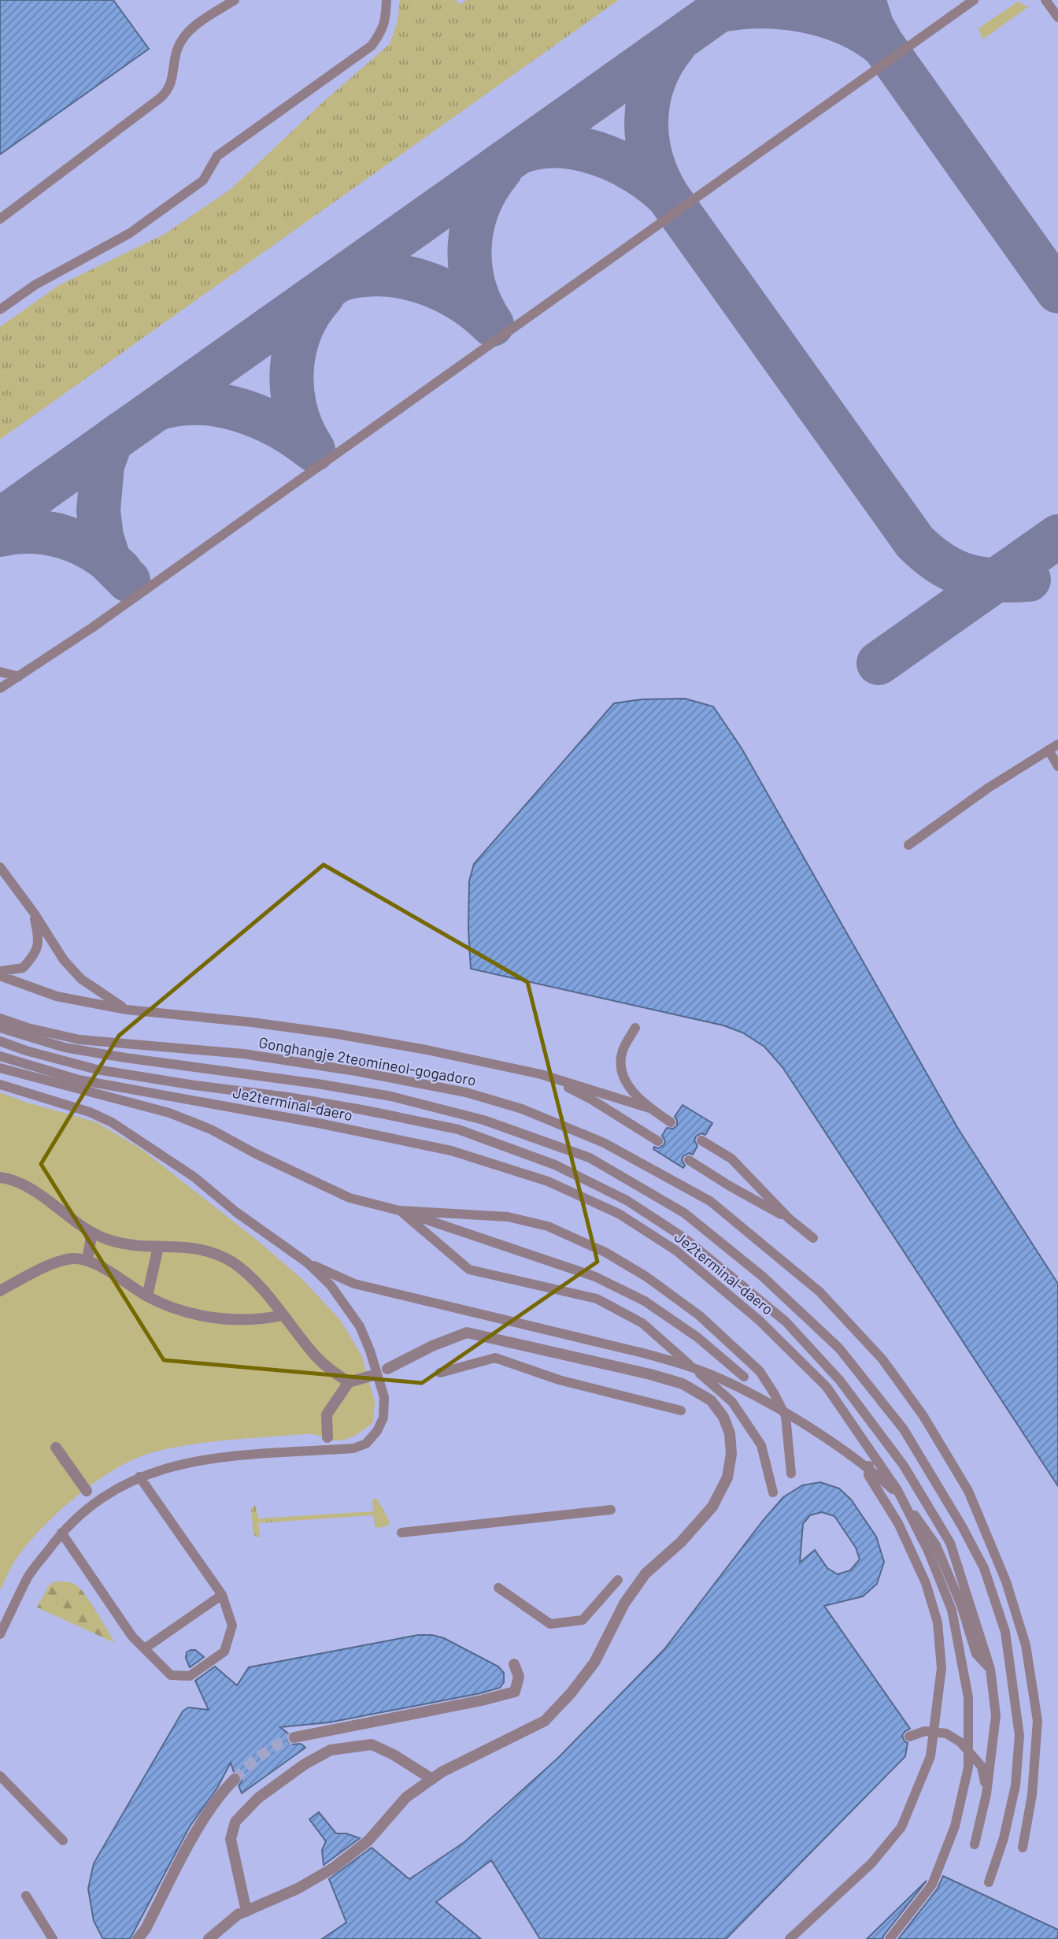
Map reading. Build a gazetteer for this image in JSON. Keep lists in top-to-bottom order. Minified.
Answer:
{"streets":{"lane":["Gonghangje 2teomineol-gogadoro","Je2terminal-daero"]}}
